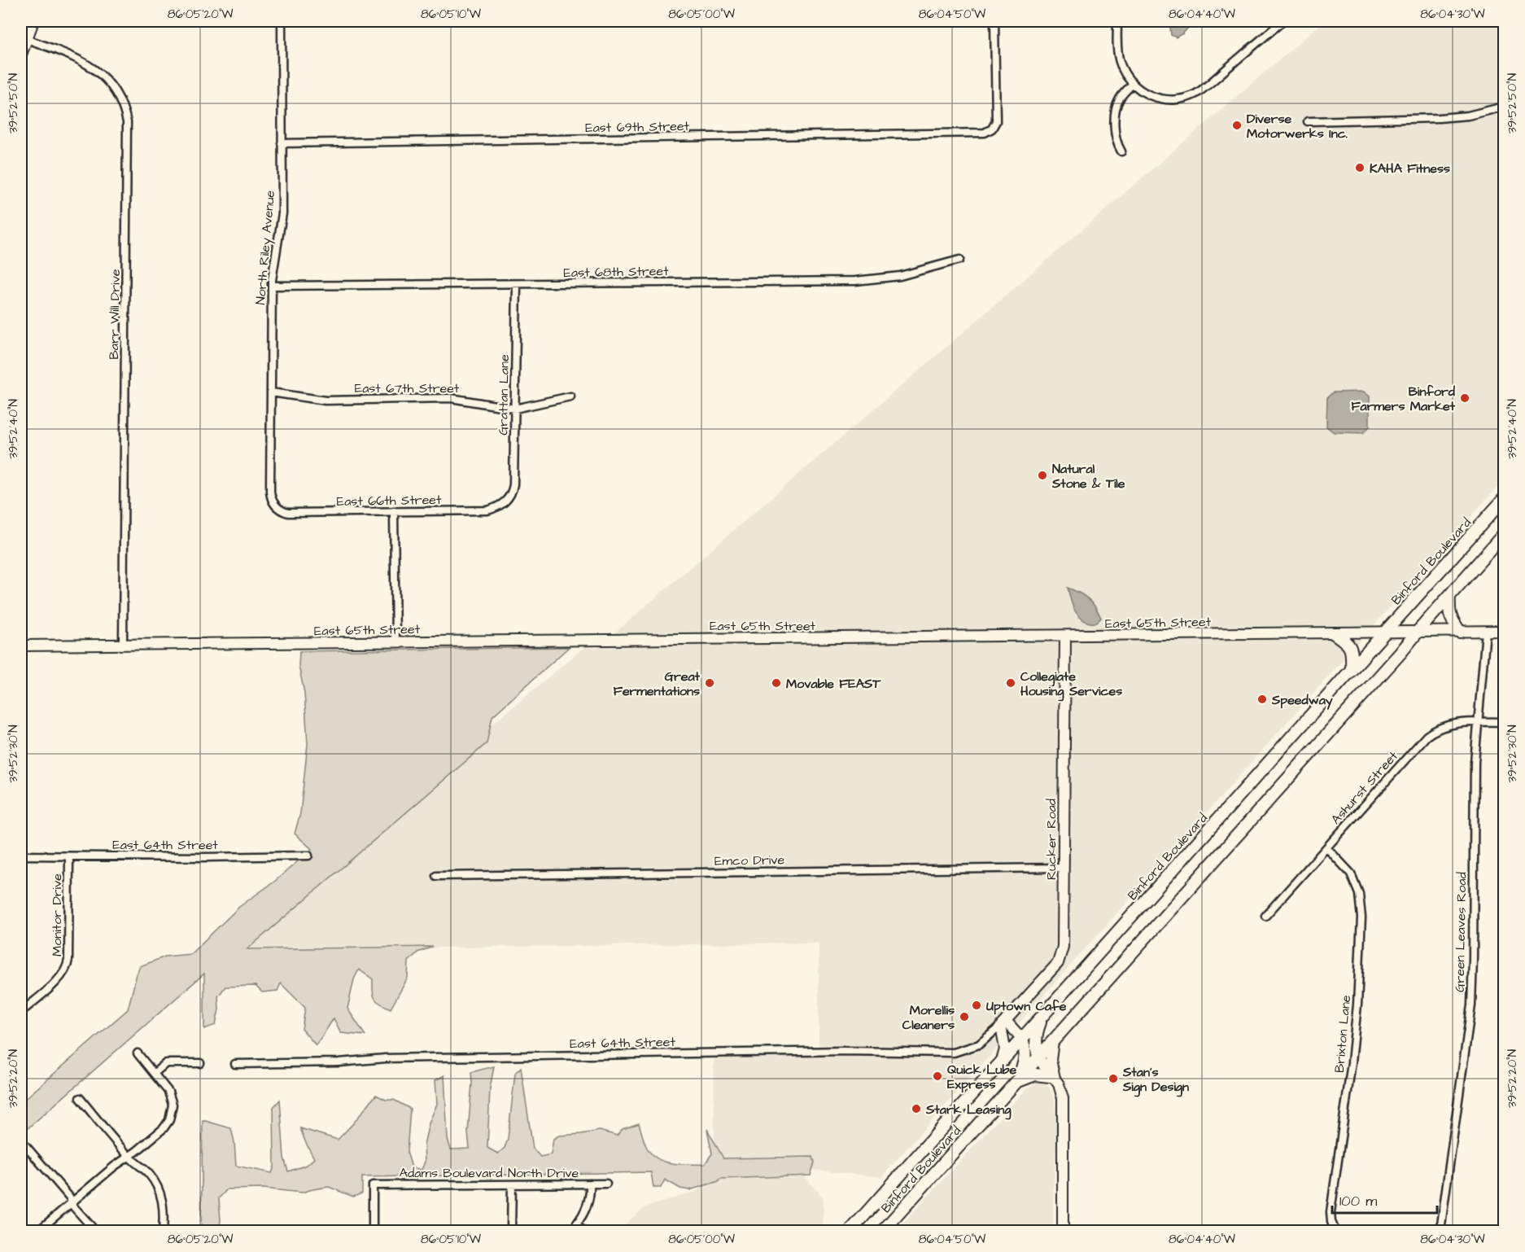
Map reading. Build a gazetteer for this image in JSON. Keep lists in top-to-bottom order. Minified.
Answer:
{"streets":{"main road":["Binford Boulevard"],"street":["East 69th Street","North Riley Avenue","East 68th Street","Barr Will Drive","East 67th Street","Grattan Lane","East 66th Street","East 65th Street","Ashurst Street","Rucker Road","East 64th Street","Emco Drive","Monitor Drive","Green Leaves Road","Brixton Lane","Adams Boulevard North Drive"]},"crossings":[["East 69th Street","North Riley Avenue"],["North Riley Avenue","East 68th Street"],["North Riley Avenue","East 67th Street"],["North Riley Avenue","East 66th Street"],["East 68th Street","Grattan Lane"],["Barr Will Drive","East 65th Street"],["East 67th Street","Grattan Lane"],["Grattan Lane","East 66th Street"],["Binford Boulevard","East 65th Street"],["East 65th Street","Rucker Road"],["East 65th Street","Green Leaves Road"],["Ashurst Street","Green Leaves Road"],["Ashurst Street","Brixton Lane"],["Rucker Road","East 64th Street"],["Rucker Road","Emco Drive"],["East 64th Street","Monitor Drive"]],"places":["Diverse Motorwerks Inc.","KAHA Fitness","Binford Farmers Market","Natural Stone & Tile","Great Fermentations","Movable FEAST","Collegiate Housing Services","Speedway","Uptown Cafe","Morellis Cleaners","Quick Lube Express","Stan's Sign Design","Stark Leasing"],"scale_bar":"100 m","coordinates":["86°05'20\"W","86°05'10\"W","86°05'00\"W","86°04'50\"W","86°04'40\"W","86°04'30\"W","39°52'50\"N","39°52'40\"N","39°52'30\"N","39°52'20\"N"]}
